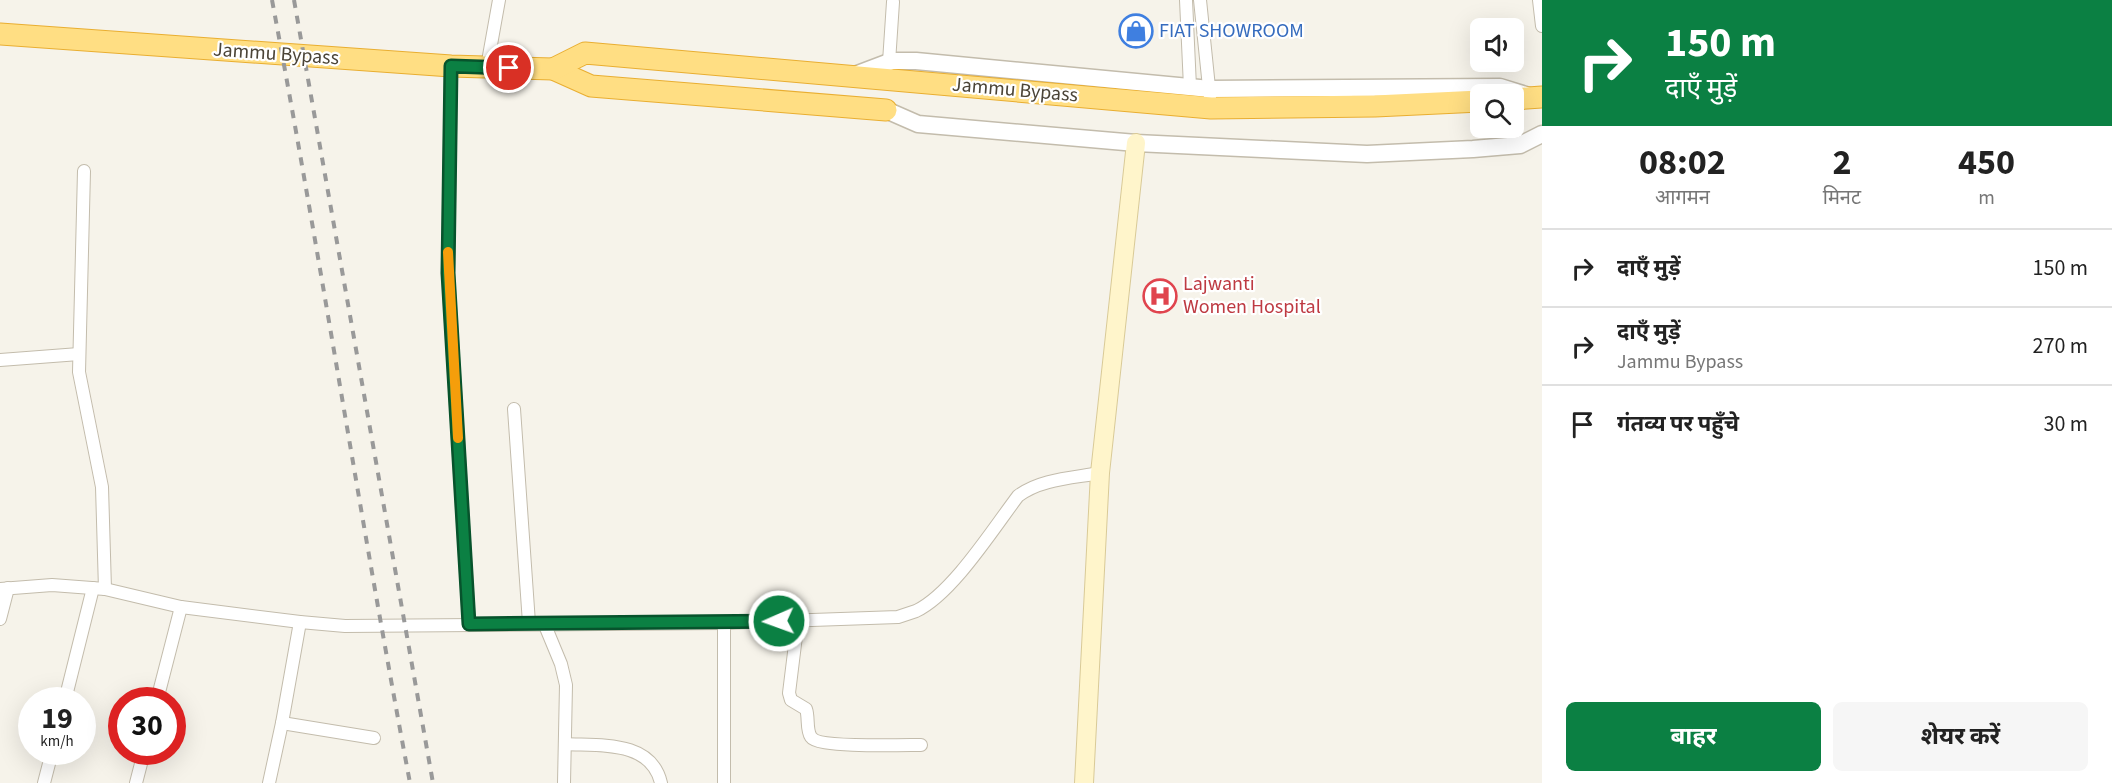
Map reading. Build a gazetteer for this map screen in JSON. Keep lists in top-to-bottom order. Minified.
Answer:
{"streets":{"highway":["Jammu Bypass"]},"places":{"shop":["FIAT SHOWROOM"],"hospital":["Lajwanti Women Hospital"]},"page":{"turn":["150 m","दाएँ मुड़ें"],"eta":["08:02","आगमन","2","मिनट","450","m"],"list":[{"name":"दाएँ मुड़ें","value":"150 m"},{"name":"दाएँ मुड़ें","note":"Jammu Bypass","value":"270 m"},{"name":"गंतव्य पर पहुँचे","value":"30 m"}],"speed":"19 km/h","limit":"30","buttons":["बाहर","शेयर करें"]}}
